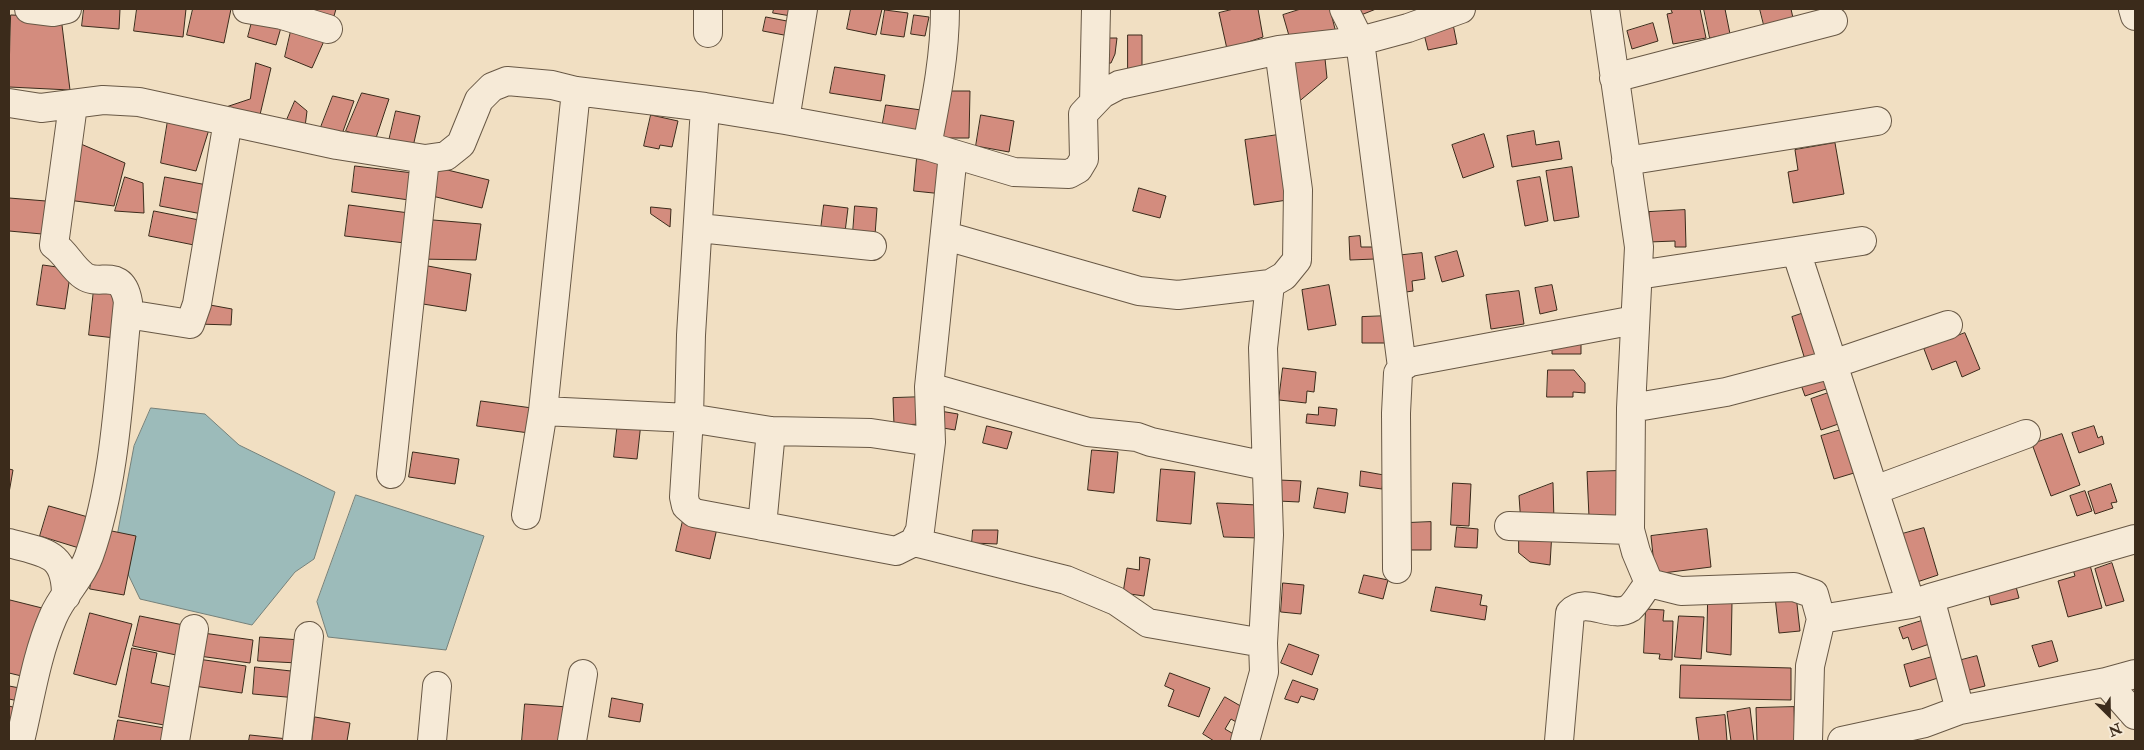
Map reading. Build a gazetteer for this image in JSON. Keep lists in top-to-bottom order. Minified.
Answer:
{"north":"bottom right"}
